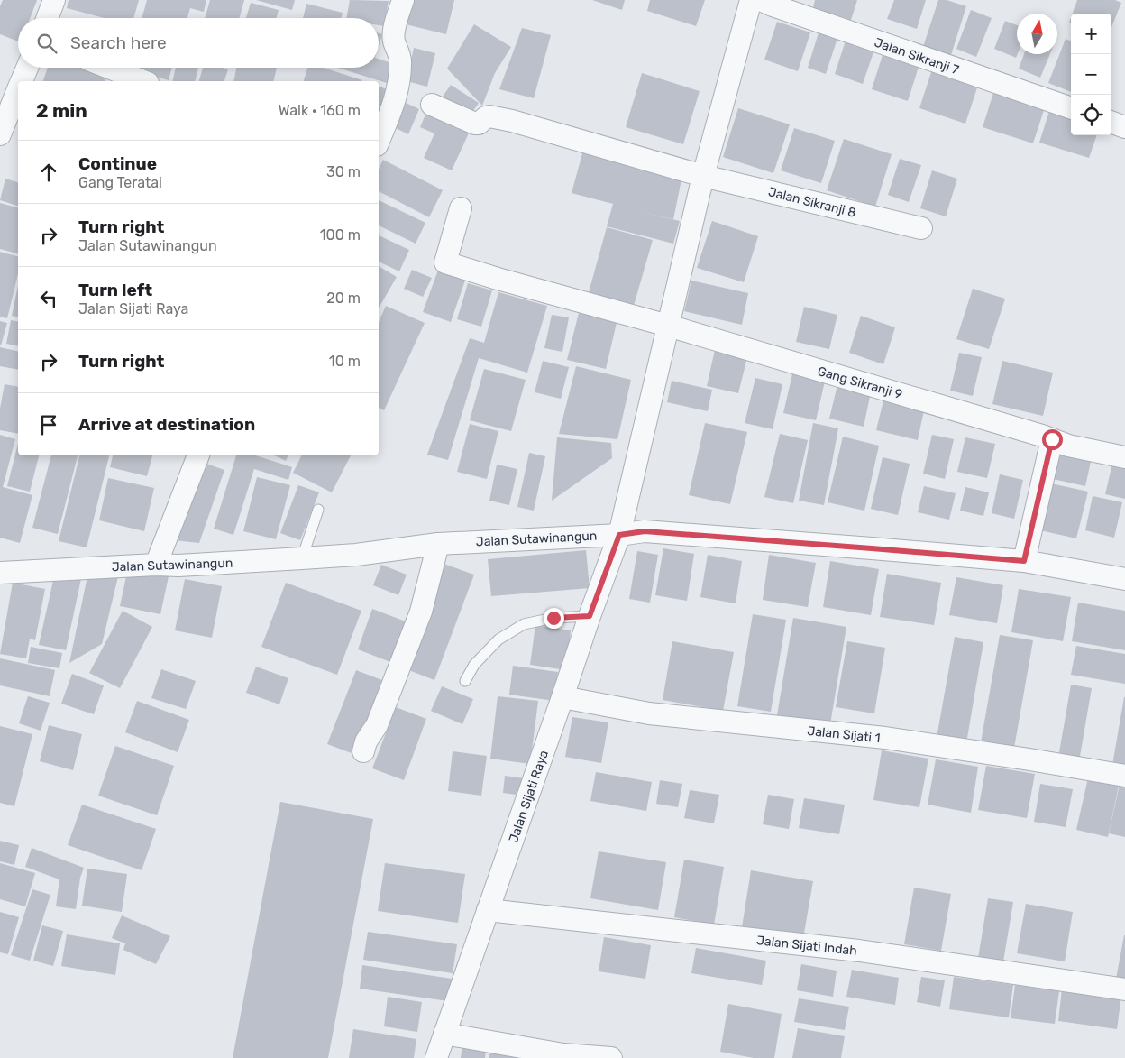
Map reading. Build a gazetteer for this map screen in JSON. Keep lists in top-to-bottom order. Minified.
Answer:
{"streets":{"street":["Jalan Sikranji 7","Jalan Sikranji 8","Gang Sikranji 9","Jalan Sutawinangun","Jalan Sijati 1","Jalan Sijati Raya","Jalan Sijati Indah"]},"crossings":[["Jalan Sikranji 8","Jalan Sijati Raya"],["Gang Sikranji 9","Jalan Sijati Raya"],["Jalan Sutawinangun","Jalan Sijati Raya"],["Jalan Sijati 1","Jalan Sijati Raya"],["Jalan Sijati Raya","Jalan Sijati Indah"]],"north":"top","page":{"map_buttons":["+","−"],"search":"Search here","heading":["2 min","Walk · 160 m"],"list":[["Continue","Gang Teratai","30 m"],["Turn right","Jalan Sutawinangun","100 m"],["Turn left","Jalan Sijati Raya","20 m"],["Turn right","10 m"],"Arrive at destination"]}}
